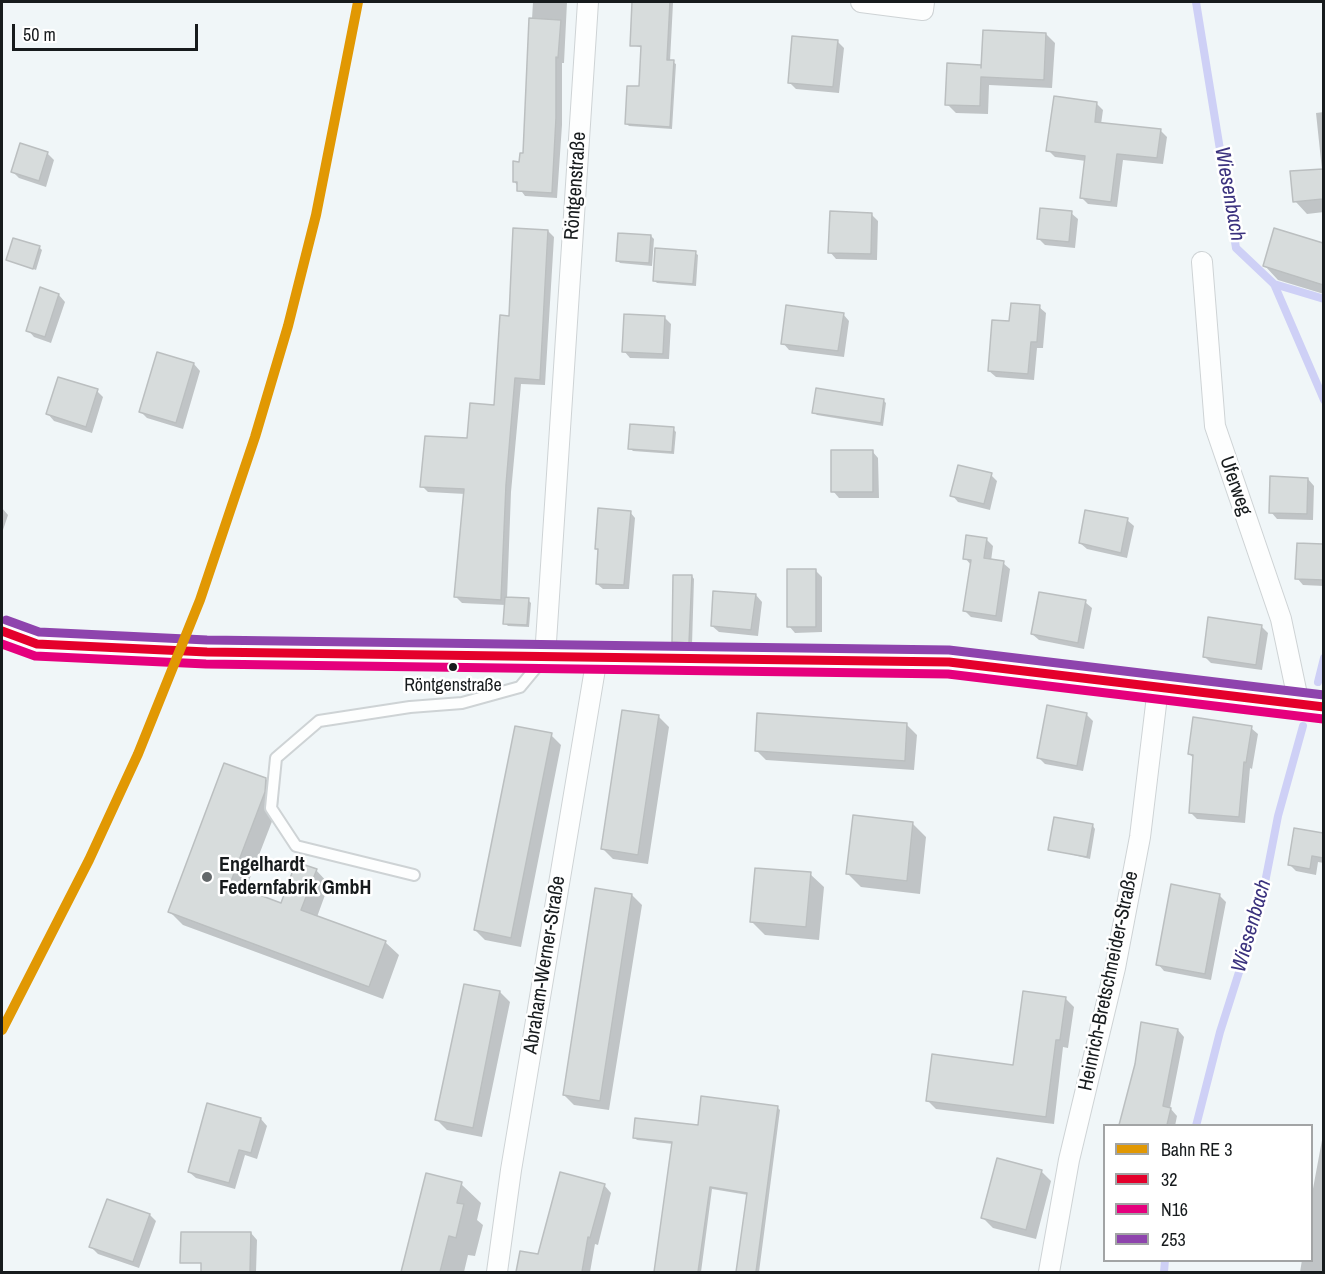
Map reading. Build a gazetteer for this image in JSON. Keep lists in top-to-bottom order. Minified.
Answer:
{"streets":{"street":["Röntgenstraße","Uferweg","Abraham-Werner-Straße","Heinrich-Bretschneider-Straße"]},"water":["Wiesenbach"],"places":["Röntgenstraße","Engelhardt Federnfabrik GmbH"],"lines":["transit line 253","transit line 32","transit line N16"],"legend":["Bahn RE 3","32","N16","253"],"scale_bar":"50 m"}
